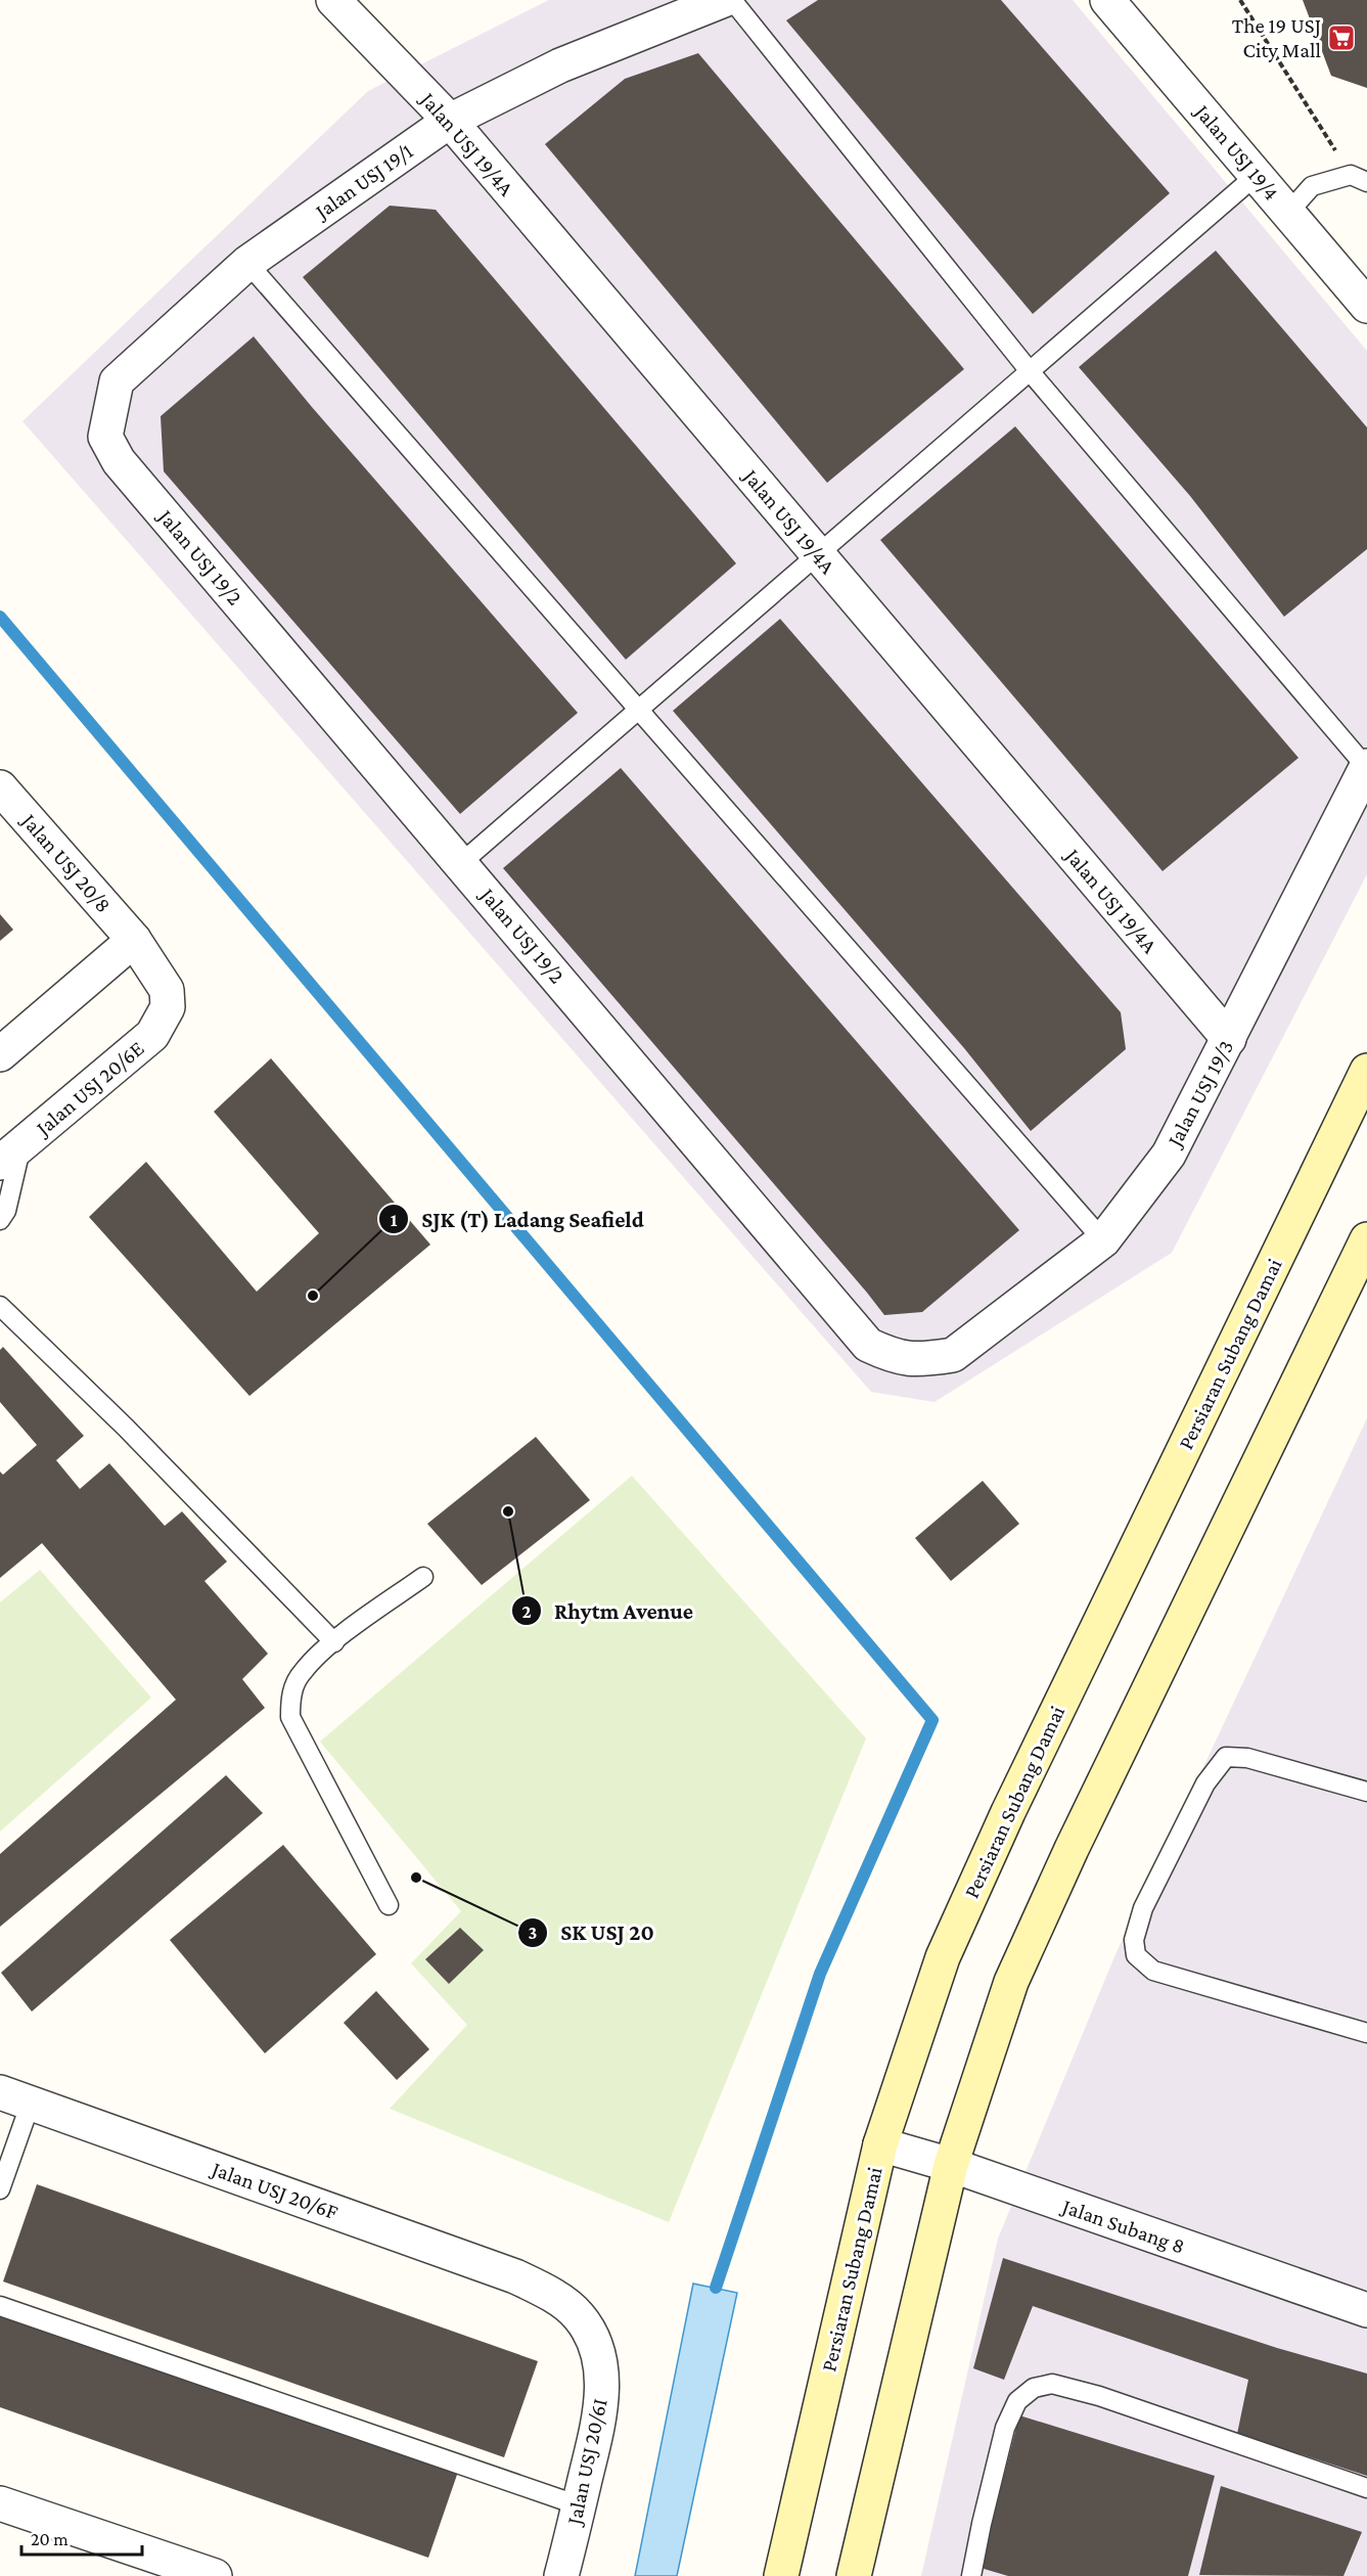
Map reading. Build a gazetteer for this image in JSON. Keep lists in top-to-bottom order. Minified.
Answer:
{"streets":{"street":["Jalan USJ 19/4A","Jalan USJ 19/4","Jalan USJ 19/1","Jalan USJ 19/2","Jalan USJ 20/8","Jalan USJ 20/6E","Jalan USJ 19/3","Persiaran Subang Damai","Jalan USJ 20/6F","Jalan Subang 8","Jalan USJ 20/6I"]},"crossings":[["Jalan USJ 19/4A","Jalan USJ 19/1"],["Jalan USJ 19/4A","Jalan USJ 19/3"],["Jalan USJ 19/1","Jalan USJ 19/2"],["Jalan USJ 19/2","Jalan USJ 19/3"],["Jalan USJ 20/8","Jalan USJ 20/6E"],["Persiaran Subang Damai","Jalan Subang 8"],["Jalan USJ 20/6F","Jalan USJ 20/6I"]],"places":{"supermarket":["The 19 USJ City Mall"],"other":["SJK (T) Ladang Seafield","Rhytm Avenue","SK USJ 20"]},"scale_bar":"20 m"}
